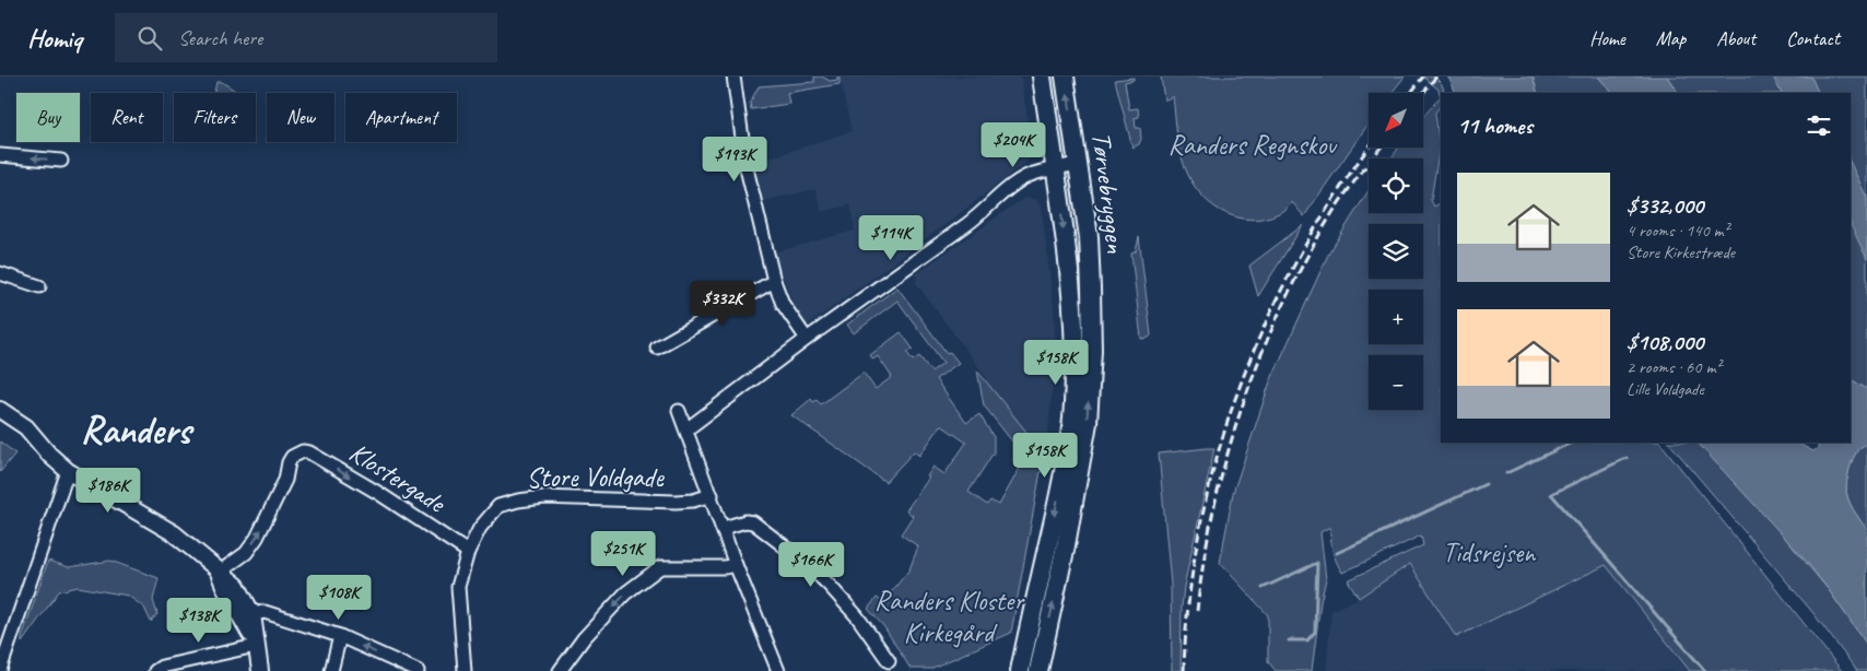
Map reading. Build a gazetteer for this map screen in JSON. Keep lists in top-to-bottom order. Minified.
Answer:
{"streets":{"main road":["Tørvebryggen"],"street":["Klostergade","Store Voldgade"]},"crossings":[["Klostergade","Store Voldgade"]],"districts":["Randers"],"parks":["Randers Regnskov","Tidsrejsen","Randers Kloster Kirkegård"],"north":"bottom left","page":{"header":"Homiq","search":"Search here","nav":["Home","Map","About","Contact"],"map_buttons":["+","−"],"chip":["Buy","Rent","Filters","New","Apartment"],"heading":"11 homes","price":["$204K","$193K","$114K","$332K","$158K","$158K","$186K","$251K","$166K","$108K","$138K"],"list":[{"name":"$332,000","note":"4 rooms · 140 m² · Store Kirkestræde"},{"name":"$108,000","note":"2 rooms · 60 m² · Lille Voldgade"}]}}
